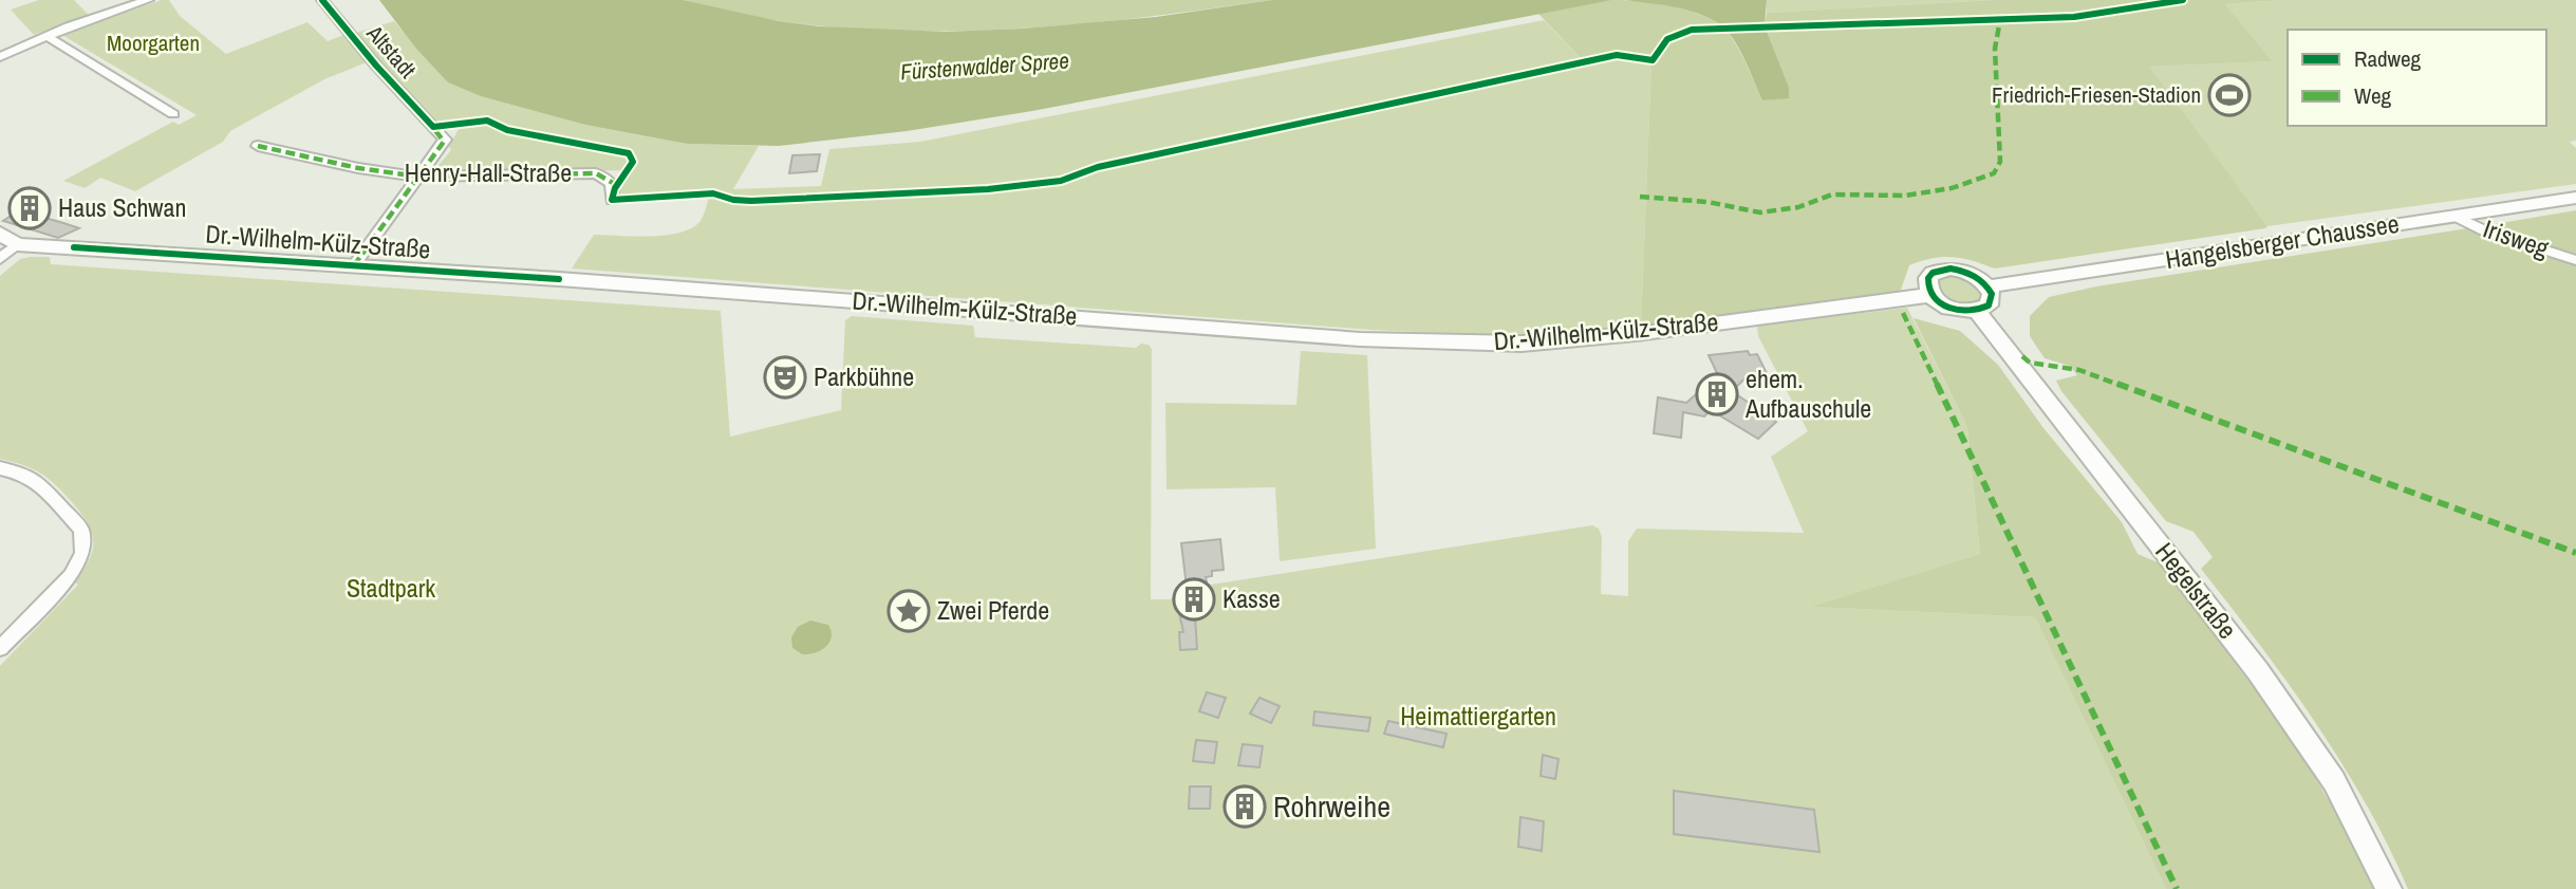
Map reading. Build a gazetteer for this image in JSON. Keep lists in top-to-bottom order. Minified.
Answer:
{"streets":{"main road":["Dr.-Wilhelm-Külz-Straße","Hangelsberger Chaussee","Hegelstraße"],"street":["Altstadt","Henry-Hall-Straße","Irisweg"]},"crossings":[["Altstadt","Henry-Hall-Straße"],["Altstadt","Dr.-Wilhelm-Külz-Straße"],["Irisweg","Hangelsberger Chaussee"],["Dr.-Wilhelm-Külz-Straße","Hangelsberger Chaussee"],["Dr.-Wilhelm-Külz-Straße","Hegelstraße"],["Hangelsberger Chaussee","Hegelstraße"]],"water":["Fürstenwalder Spree"],"parks":["Moorgarten","Stadtpark","Heimattiergarten"],"places":{"sports":["Friedrich-Friesen-Stadion"],"building":["Haus Schwan","ehem. Aufbauschule","Kasse","Rohrweihe"],"theatre":["Parkbühne"],"place":["Zwei Pferde"]},"legend":["Radweg","Weg"]}
